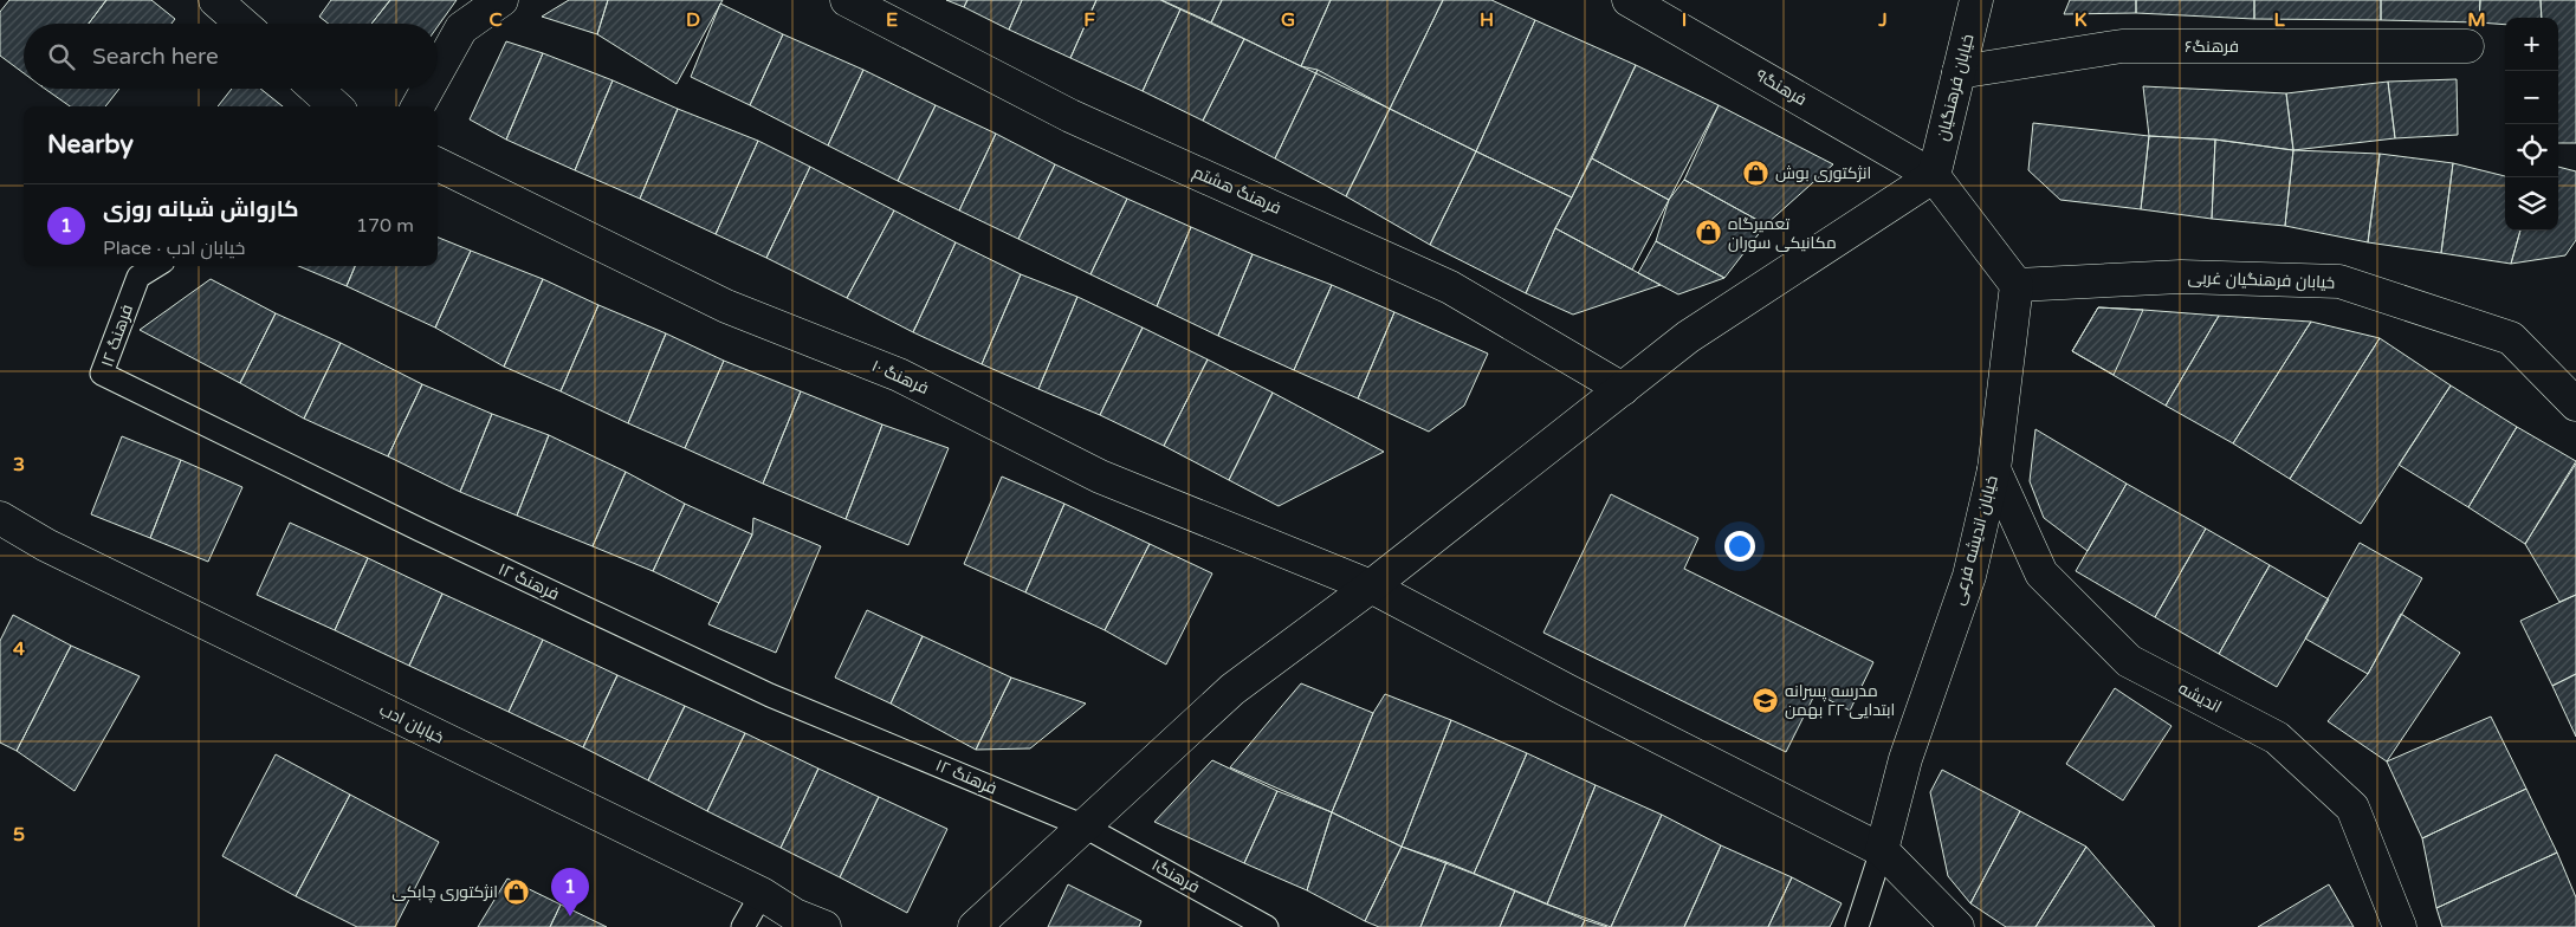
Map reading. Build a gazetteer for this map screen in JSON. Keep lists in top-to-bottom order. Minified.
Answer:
{"streets":{"street":["فرهنگ۶","فرهنگ۹","خیابان فرهنگیان","فرهنگ هشتم","خیابان فرهنگیان غربی","فرهنگ ۱۰","خیابان اندیشه فرعی","اندیشه","خیابان ادب"],"lane":["فرهنگ ۱۲","فرهنگ۱"]},"crossings":[["فرهنگ۶","خیابان فرهنگیان"],["فرهنگ۹","خیابان فرهنگیان"],["خیابان فرهنگیان غربی","خیابان اندیشه فرعی"],["فرهنگ ۱۲","فرهنگ۱"],["فرهنگ ۱۰","خیابان اندیشه فرعی"],["خیابان اندیشه فرعی","اندیشه"]],"places":{"shop":["انژکتوری بوش","تعمیرگاه مکانیکی سوران","انژکتوری چابکی"],"school or university":["مدرسه پسرانه ابتدایی ۲۲ بهمن"]},"page":{"map_buttons":["+","−"],"search":"Search here","heading":"Nearby","list":[{"mark":"1","name":"کارواش شبانه روزی","note":"Place · خیابان ادب","value":"170 m"}],"pins":"1"},"grid":{"columns":["C","D","E","F","G","H","I","J","K","L","M"],"rows":["3","4","5"]}}
